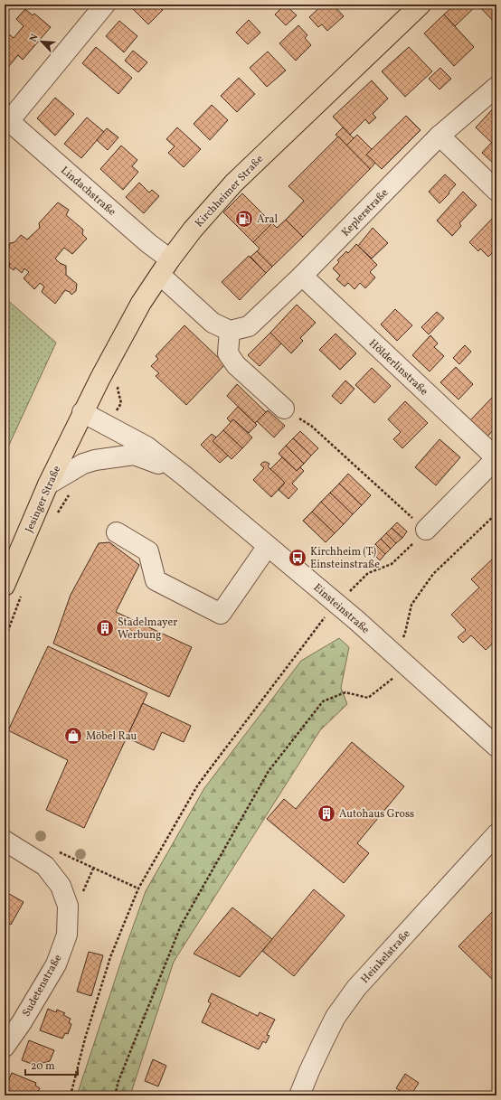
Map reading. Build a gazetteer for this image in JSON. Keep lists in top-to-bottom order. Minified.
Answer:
{"streets":{"main road":["Kirchheimer Straße","Jesinger Straße"],"street":["Lindachstraße","Keplerstraße","Hölderlinstraße","Einsteinstraße","Heinkelstraße","Sudetenstraße"]},"crossings":[["Lindachstraße","Kirchheimer Straße"],["Kirchheimer Straße","Jesinger Straße"],["Kirchheimer Straße","Einsteinstraße"],["Keplerstraße","Hölderlinstraße"],["Jesinger Straße","Einsteinstraße"]],"places":{"fuel station":["Aral"],"bus stop":["Kirchheim (T) Einsteinstraße"],"building":["Stadelmayer Werbung","Autohaus Gross"],"shop":["Möbel Rau"]},"scale_bar":"20 m","north":"top left"}
